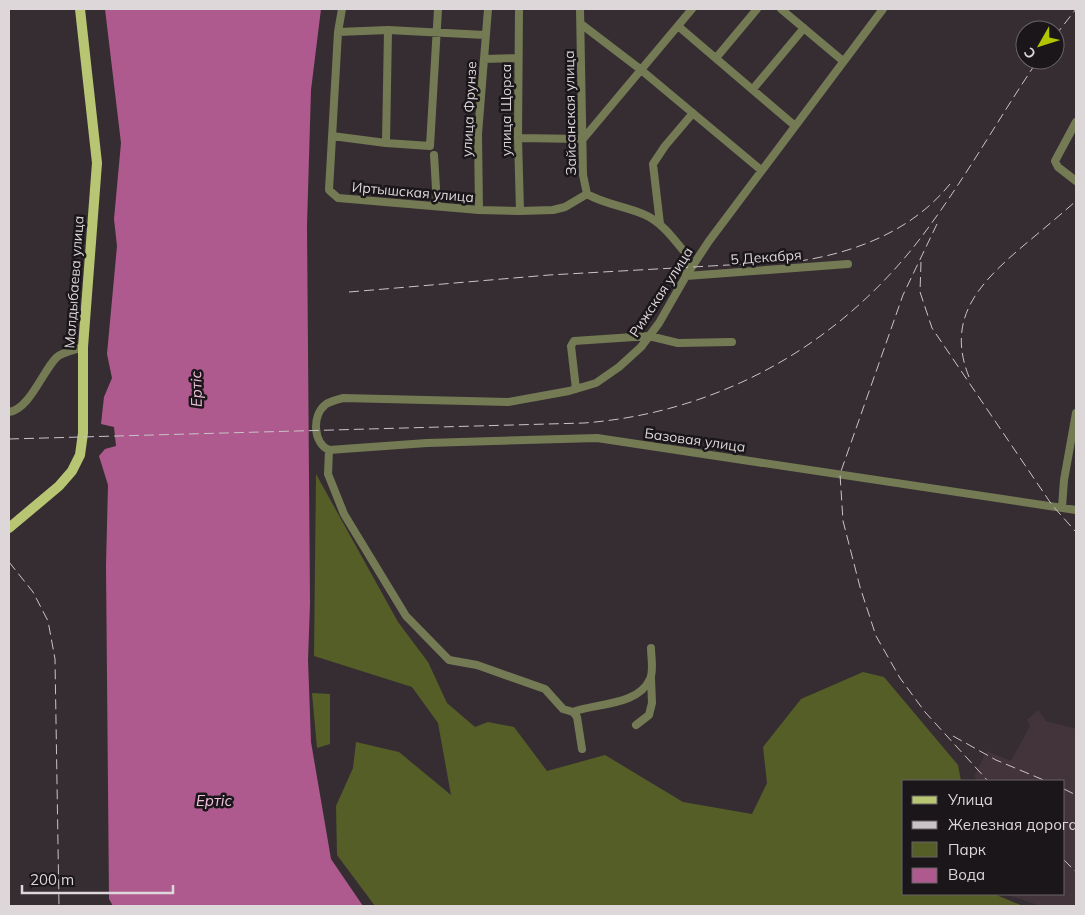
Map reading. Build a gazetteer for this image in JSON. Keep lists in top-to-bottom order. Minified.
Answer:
{"streets":{"main road":["Малдыбаева улица"],"street":["улица Фрунзе","улица Щорса","Зайсанская улица","Иртышская улица","5 Декабря","Рижская улица","Базовая улица"]},"crossings":[["улица Фрунзе","Иртышская улица"],["улица Щорса","Иртышская улица"],["Зайсанская улица","Иртышская улица"],["Зайсанская улица","5 Декабря"],["Зайсанская улица","Рижская улица"],["5 Декабря","Рижская улица"],["Рижская улица","Базовая улица"]],"water":["Ертіс"],"legend":["Улица","Железная дорога","Парк","Вода"],"scale_bar":"200 m","north":"bottom left"}
